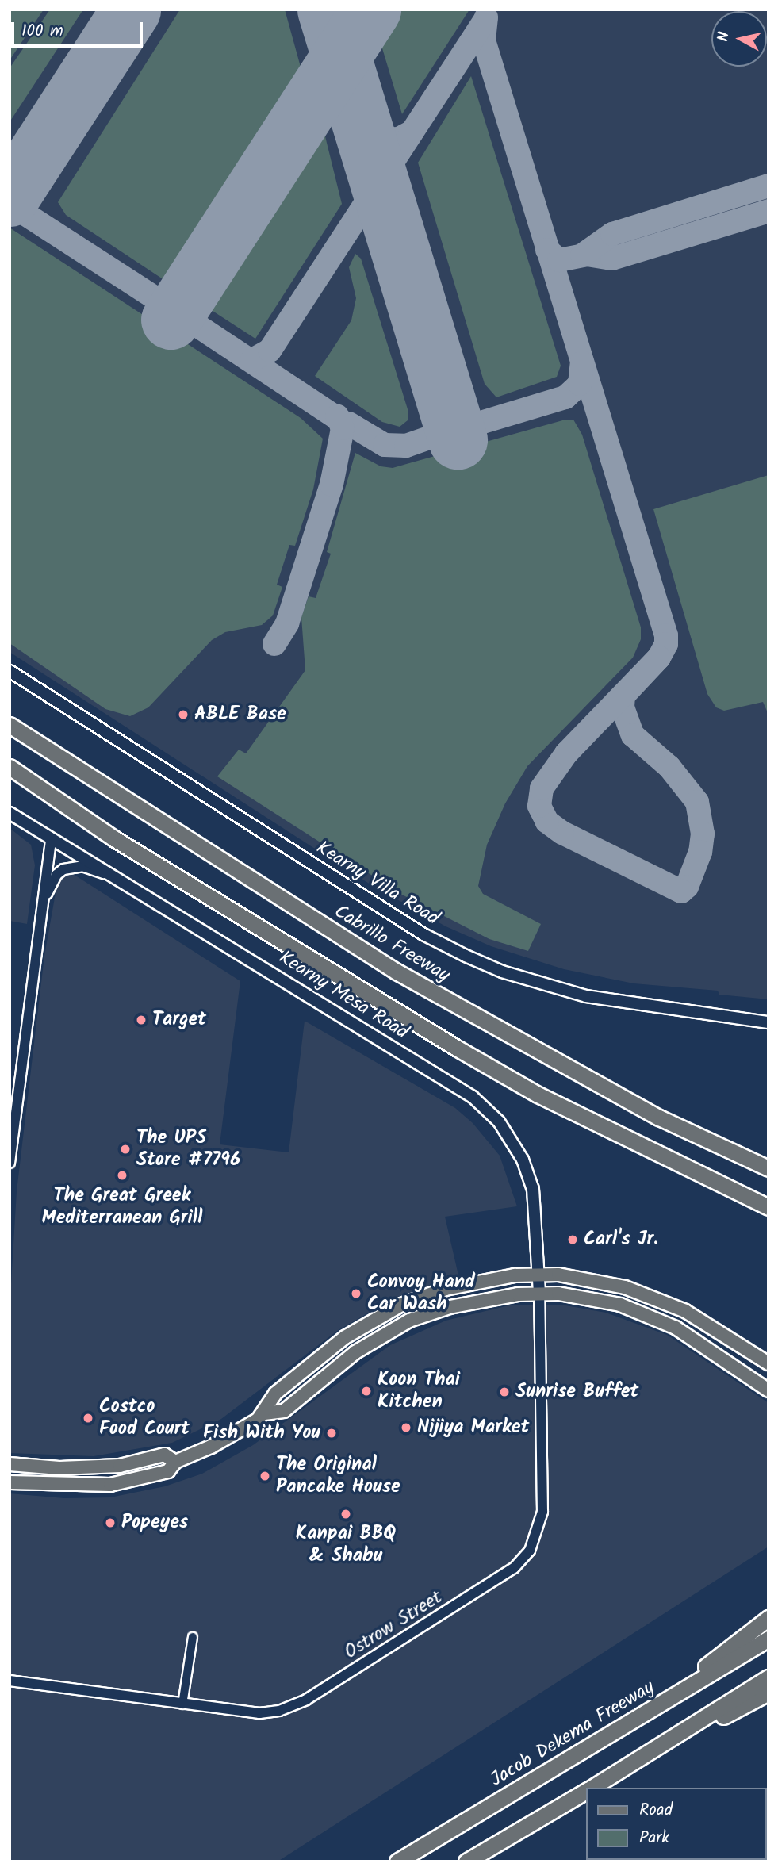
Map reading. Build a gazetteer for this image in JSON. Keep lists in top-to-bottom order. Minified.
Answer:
{"streets":{"highway":["Cabrillo Freeway","Jacob Dekema Freeway"],"main road":["Kearny Villa Road","Kearny Mesa Road"],"street":["Ostrow Street"]},"crossings":[["Kearny Mesa Road","Ostrow Street"]],"places":["ABLE Base","Target","The UPS Store #7796","The Great Greek Mediterranean Grill","Carl's Jr.","Convoy Hand Car Wash","Koon Thai Kitchen","Sunrise Buffet","Costco Food Court","Nijiya Market","Fish With You","The Original Pancake House","Kanpai BBQ & Shabu","Popeyes"],"legend":["Road","Park"],"scale_bar":"100 m","north":"left"}
